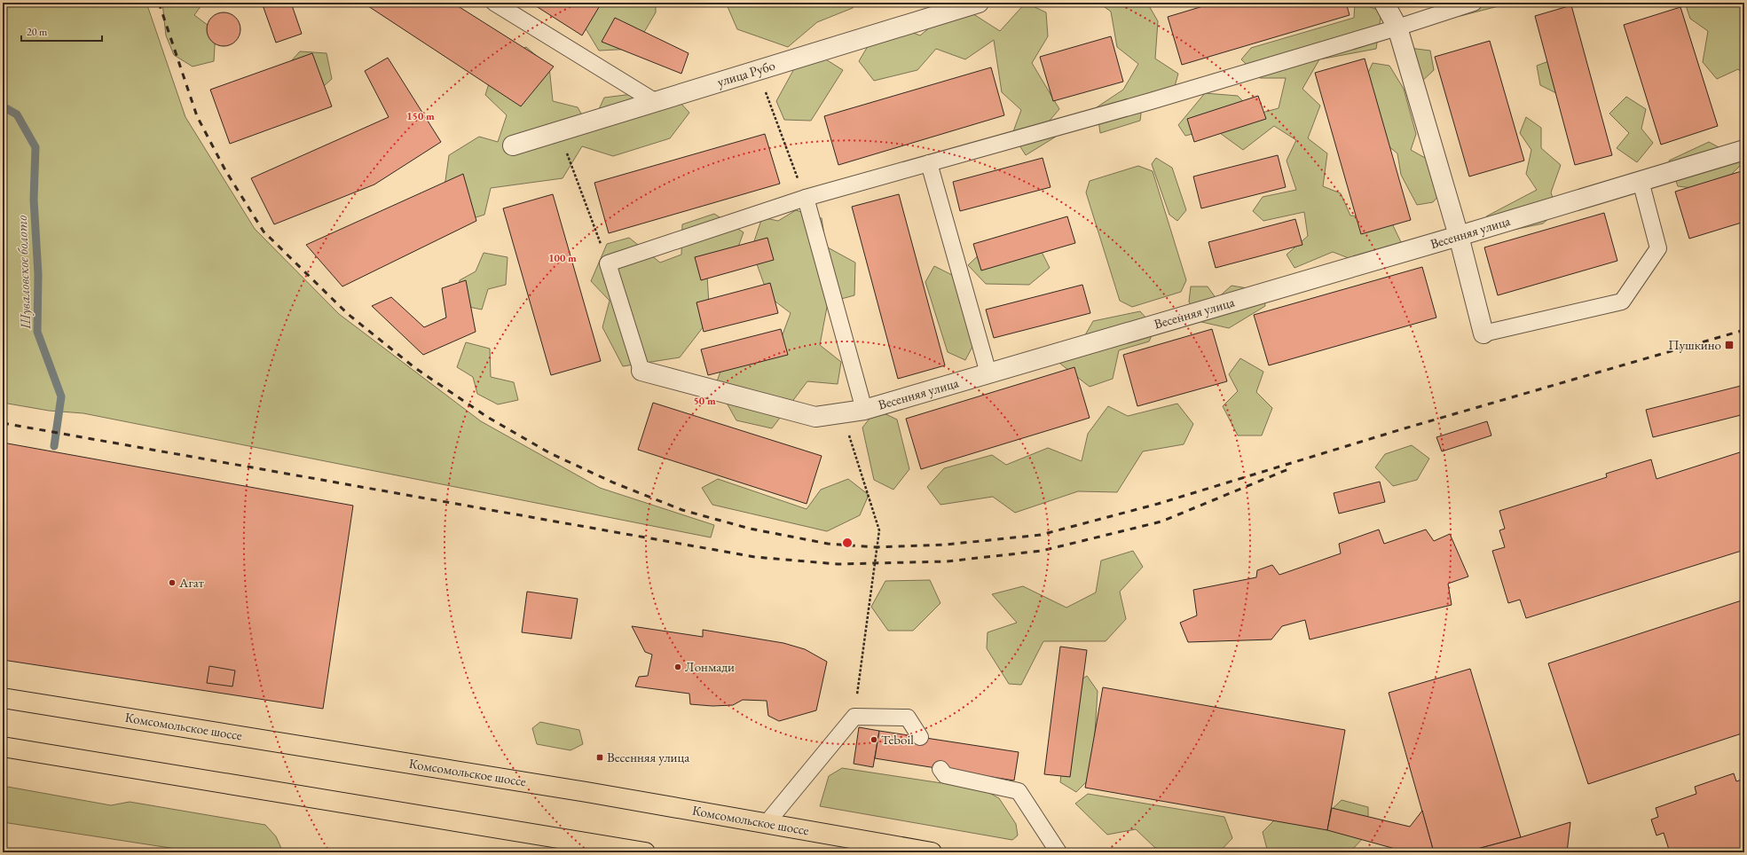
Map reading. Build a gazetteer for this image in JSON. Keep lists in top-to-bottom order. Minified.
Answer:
{"streets":{"main road":["Комсомольское шоссе"],"street":["улица Рубо","Весенняя улица"]},"water":["Шуваловское болото"],"places":{"transit":["Пушкино","Весенняя улица"],"other":["Агат","Лонмади","Teboil"]},"scale_bar":"20 m","rings":["150 m","100 m","50 m"]}
